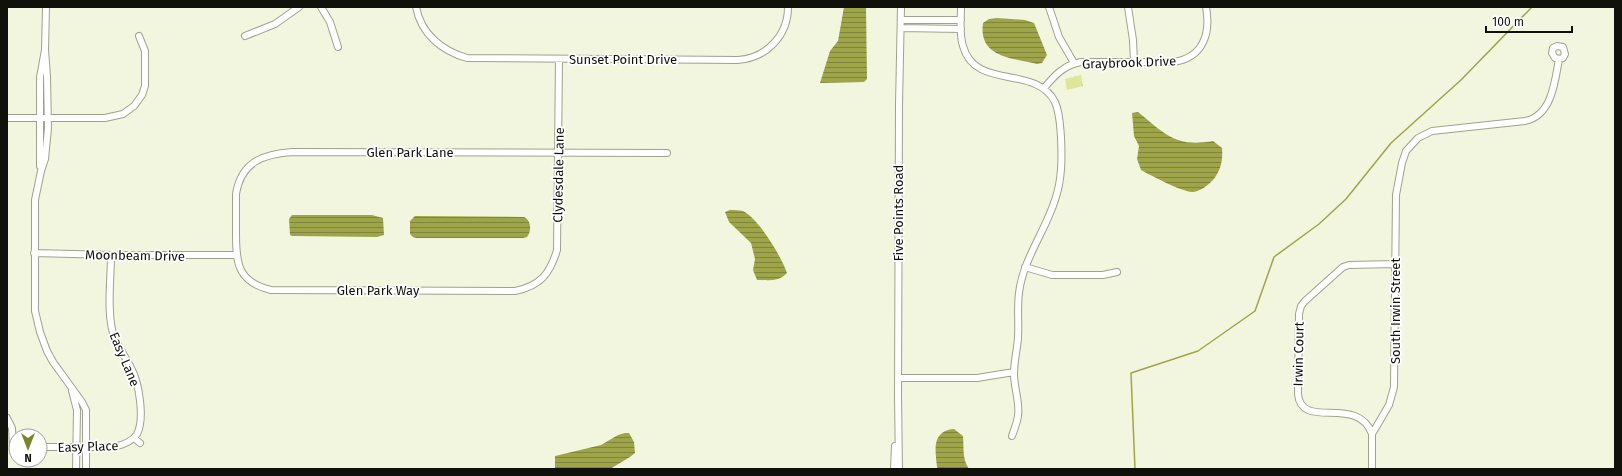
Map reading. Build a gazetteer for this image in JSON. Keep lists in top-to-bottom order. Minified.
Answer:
{"streets":{"street":["Sunset Point Drive","Graybrook Drive","Glen Park Lane","Clydesdale Lane","Five Points Road","Moonbeam Drive","Glen Park Way","South Irwin Street","Irwin Court","Easy Lane","Easy Place"]},"crossings":[["Sunset Point Drive","Clydesdale Lane"],["Glen Park Lane","Clydesdale Lane"],["Glen Park Lane","Moonbeam Drive"],["Glen Park Lane","Glen Park Way"],["Clydesdale Lane","Glen Park Way"],["Moonbeam Drive","Glen Park Way"],["Moonbeam Drive","Easy Lane"],["South Irwin Street","Irwin Court"],["Easy Lane","Easy Place"]],"scale_bar":"100 m","north":"bottom"}
